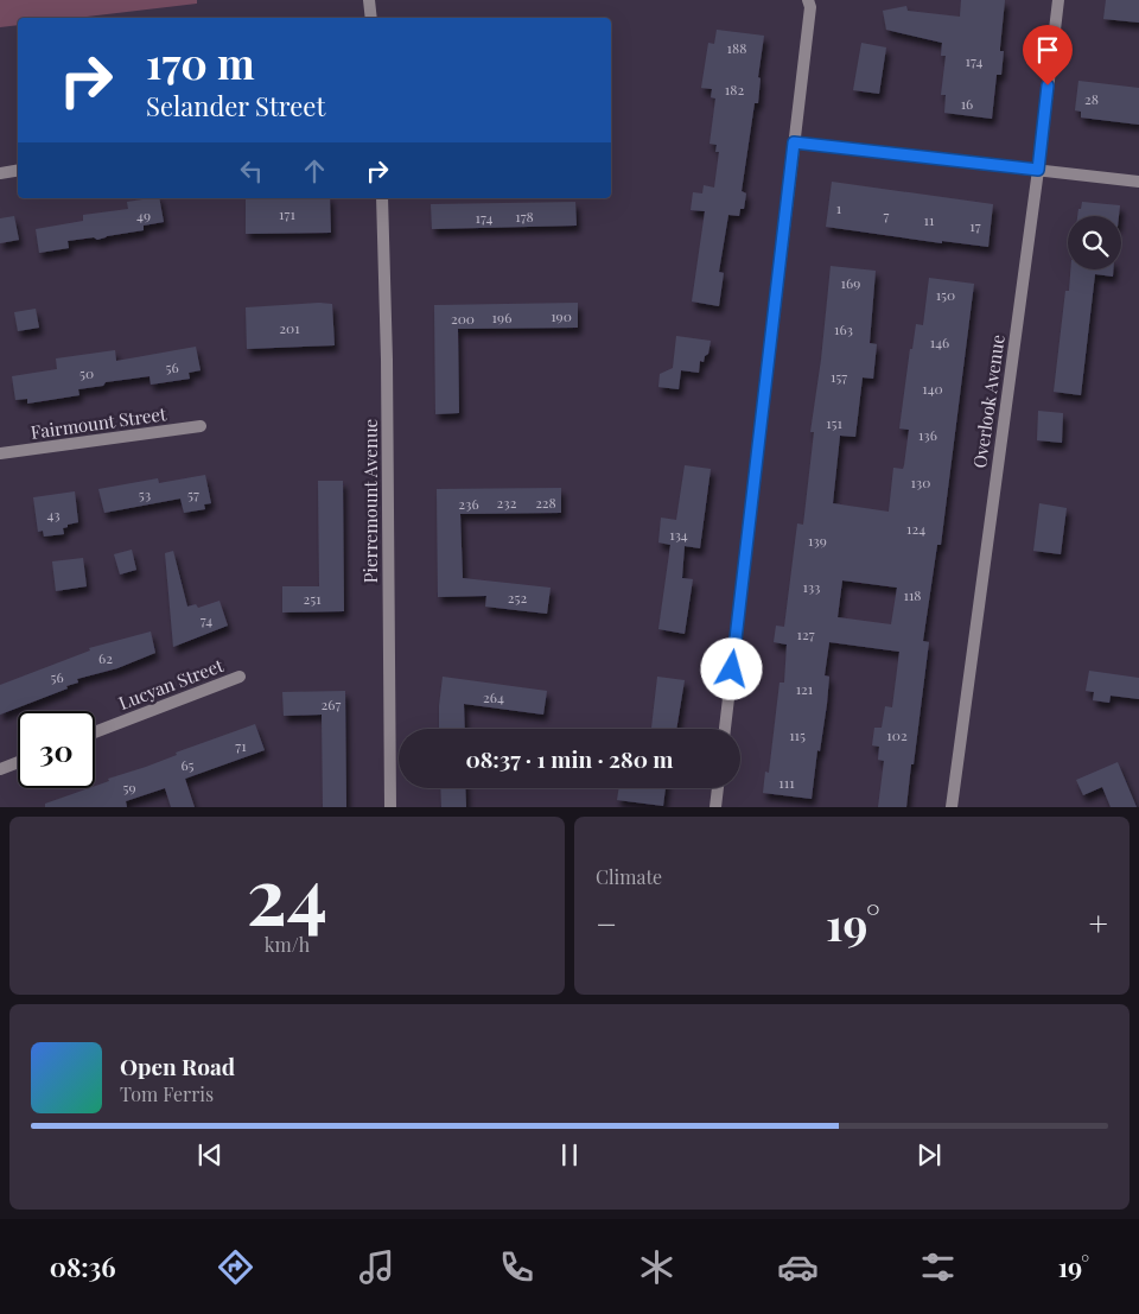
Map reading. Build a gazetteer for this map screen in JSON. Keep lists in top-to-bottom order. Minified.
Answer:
{"streets":{"street":["Overlook Avenue","Fairmount Street","Pierremount Avenue","Lucyan Street"]},"house_numbers":["188","174","182","28","16","1","171","49","7","178","174","11","17","169","150","190","196","200","201","163","146","56","50","157","140","151","136","130","53","57","232","228","236","43","124","134","139","133","118","252","251","74","127","62","56","121","264","267","115","102","71","65","111","59"],"page":{"turn":["170 m","Selander Street"],"limit":"30","trip":"08:37 · 1 min · 280 m","tile":[["24","km/h"],"Climate"],"heat":["−","19°","+"],"song":["Open Road","Tom Ferris"],"tabs":["08:36","19°"]}}
